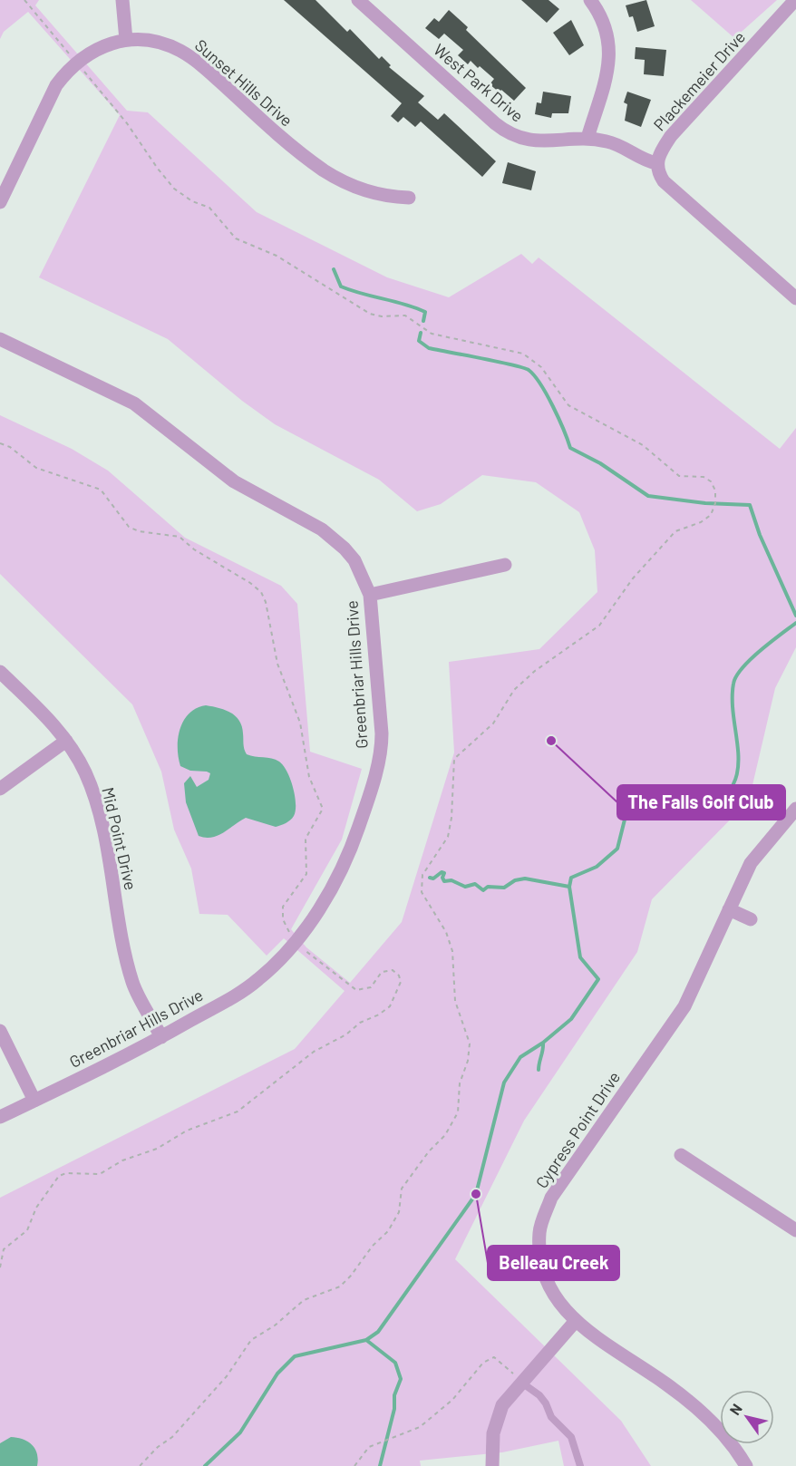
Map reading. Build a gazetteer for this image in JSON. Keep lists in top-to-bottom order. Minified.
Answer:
{"streets":{"street":["Plackemeier Drive","Sunset Hills Drive","West Park Drive","Greenbriar Hills Drive","Mid Point Drive","Cypress Point Drive"]},"crossings":[["Plackemeier Drive","West Park Drive"],["Greenbriar Hills Drive","Mid Point Drive"]],"places":["The Falls Golf Club","Belleau Creek"],"north":"top left"}
